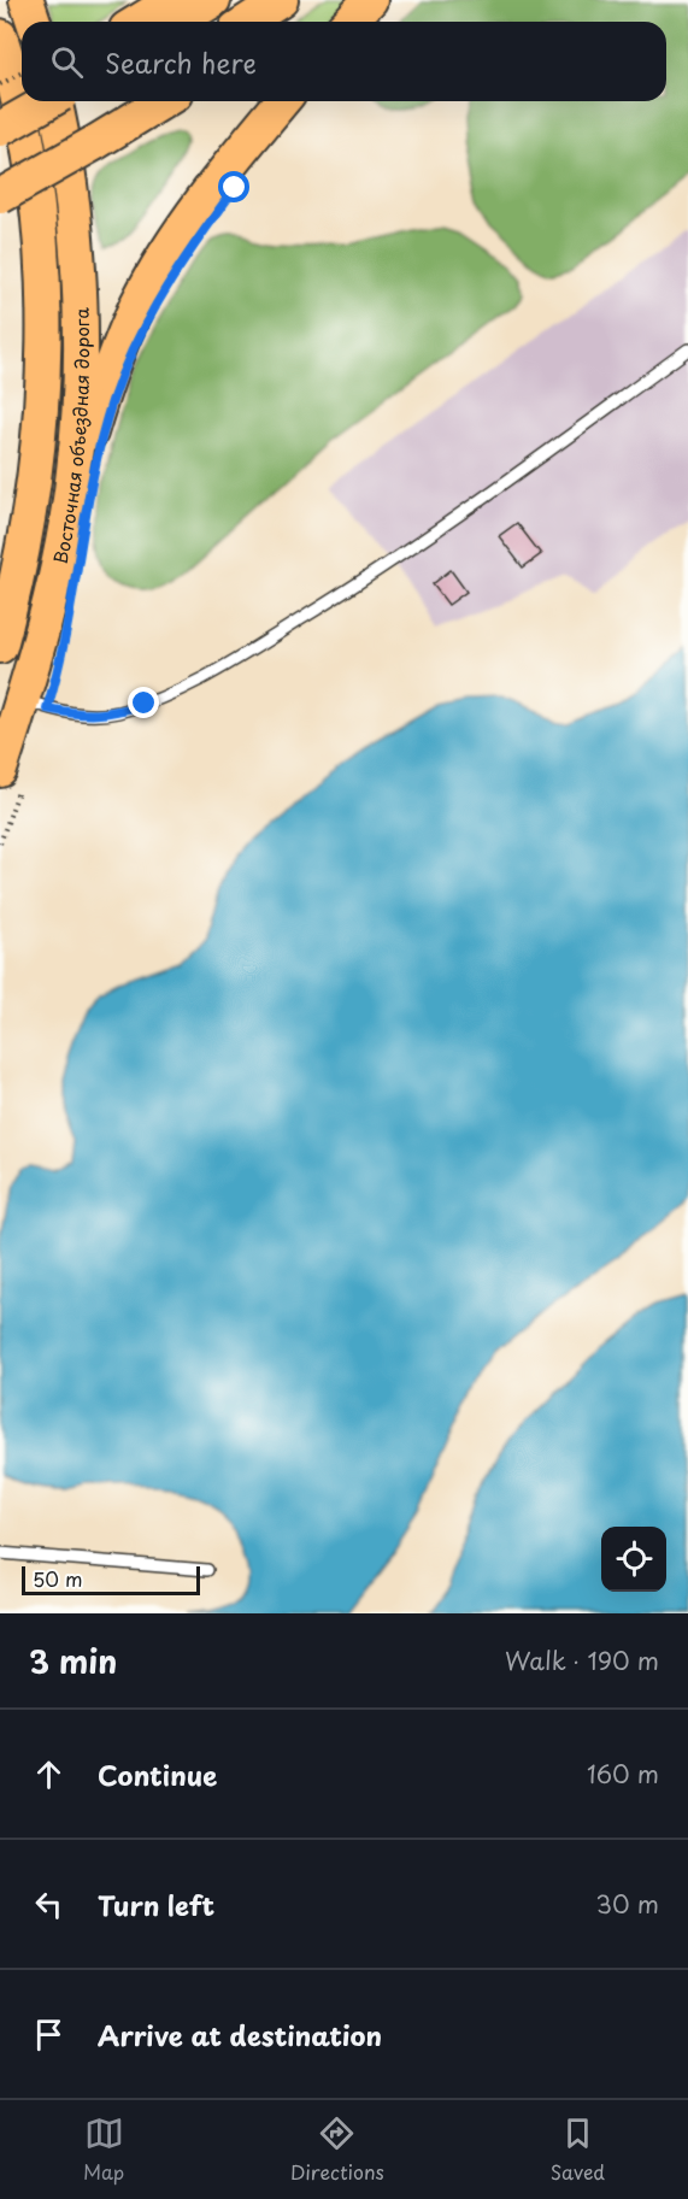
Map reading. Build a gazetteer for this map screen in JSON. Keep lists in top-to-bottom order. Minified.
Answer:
{"streets":{"main road":["Восточная объездная дорога"]},"scale_bar":"50 m","page":{"search":"Search here","scale":"50 m","heading":["3 min","Walk · 190 m"],"list":[["Continue","160 m"],["Turn left","30 m"],"Arrive at destination"],"nav":["Map","Directions","Saved"]}}
